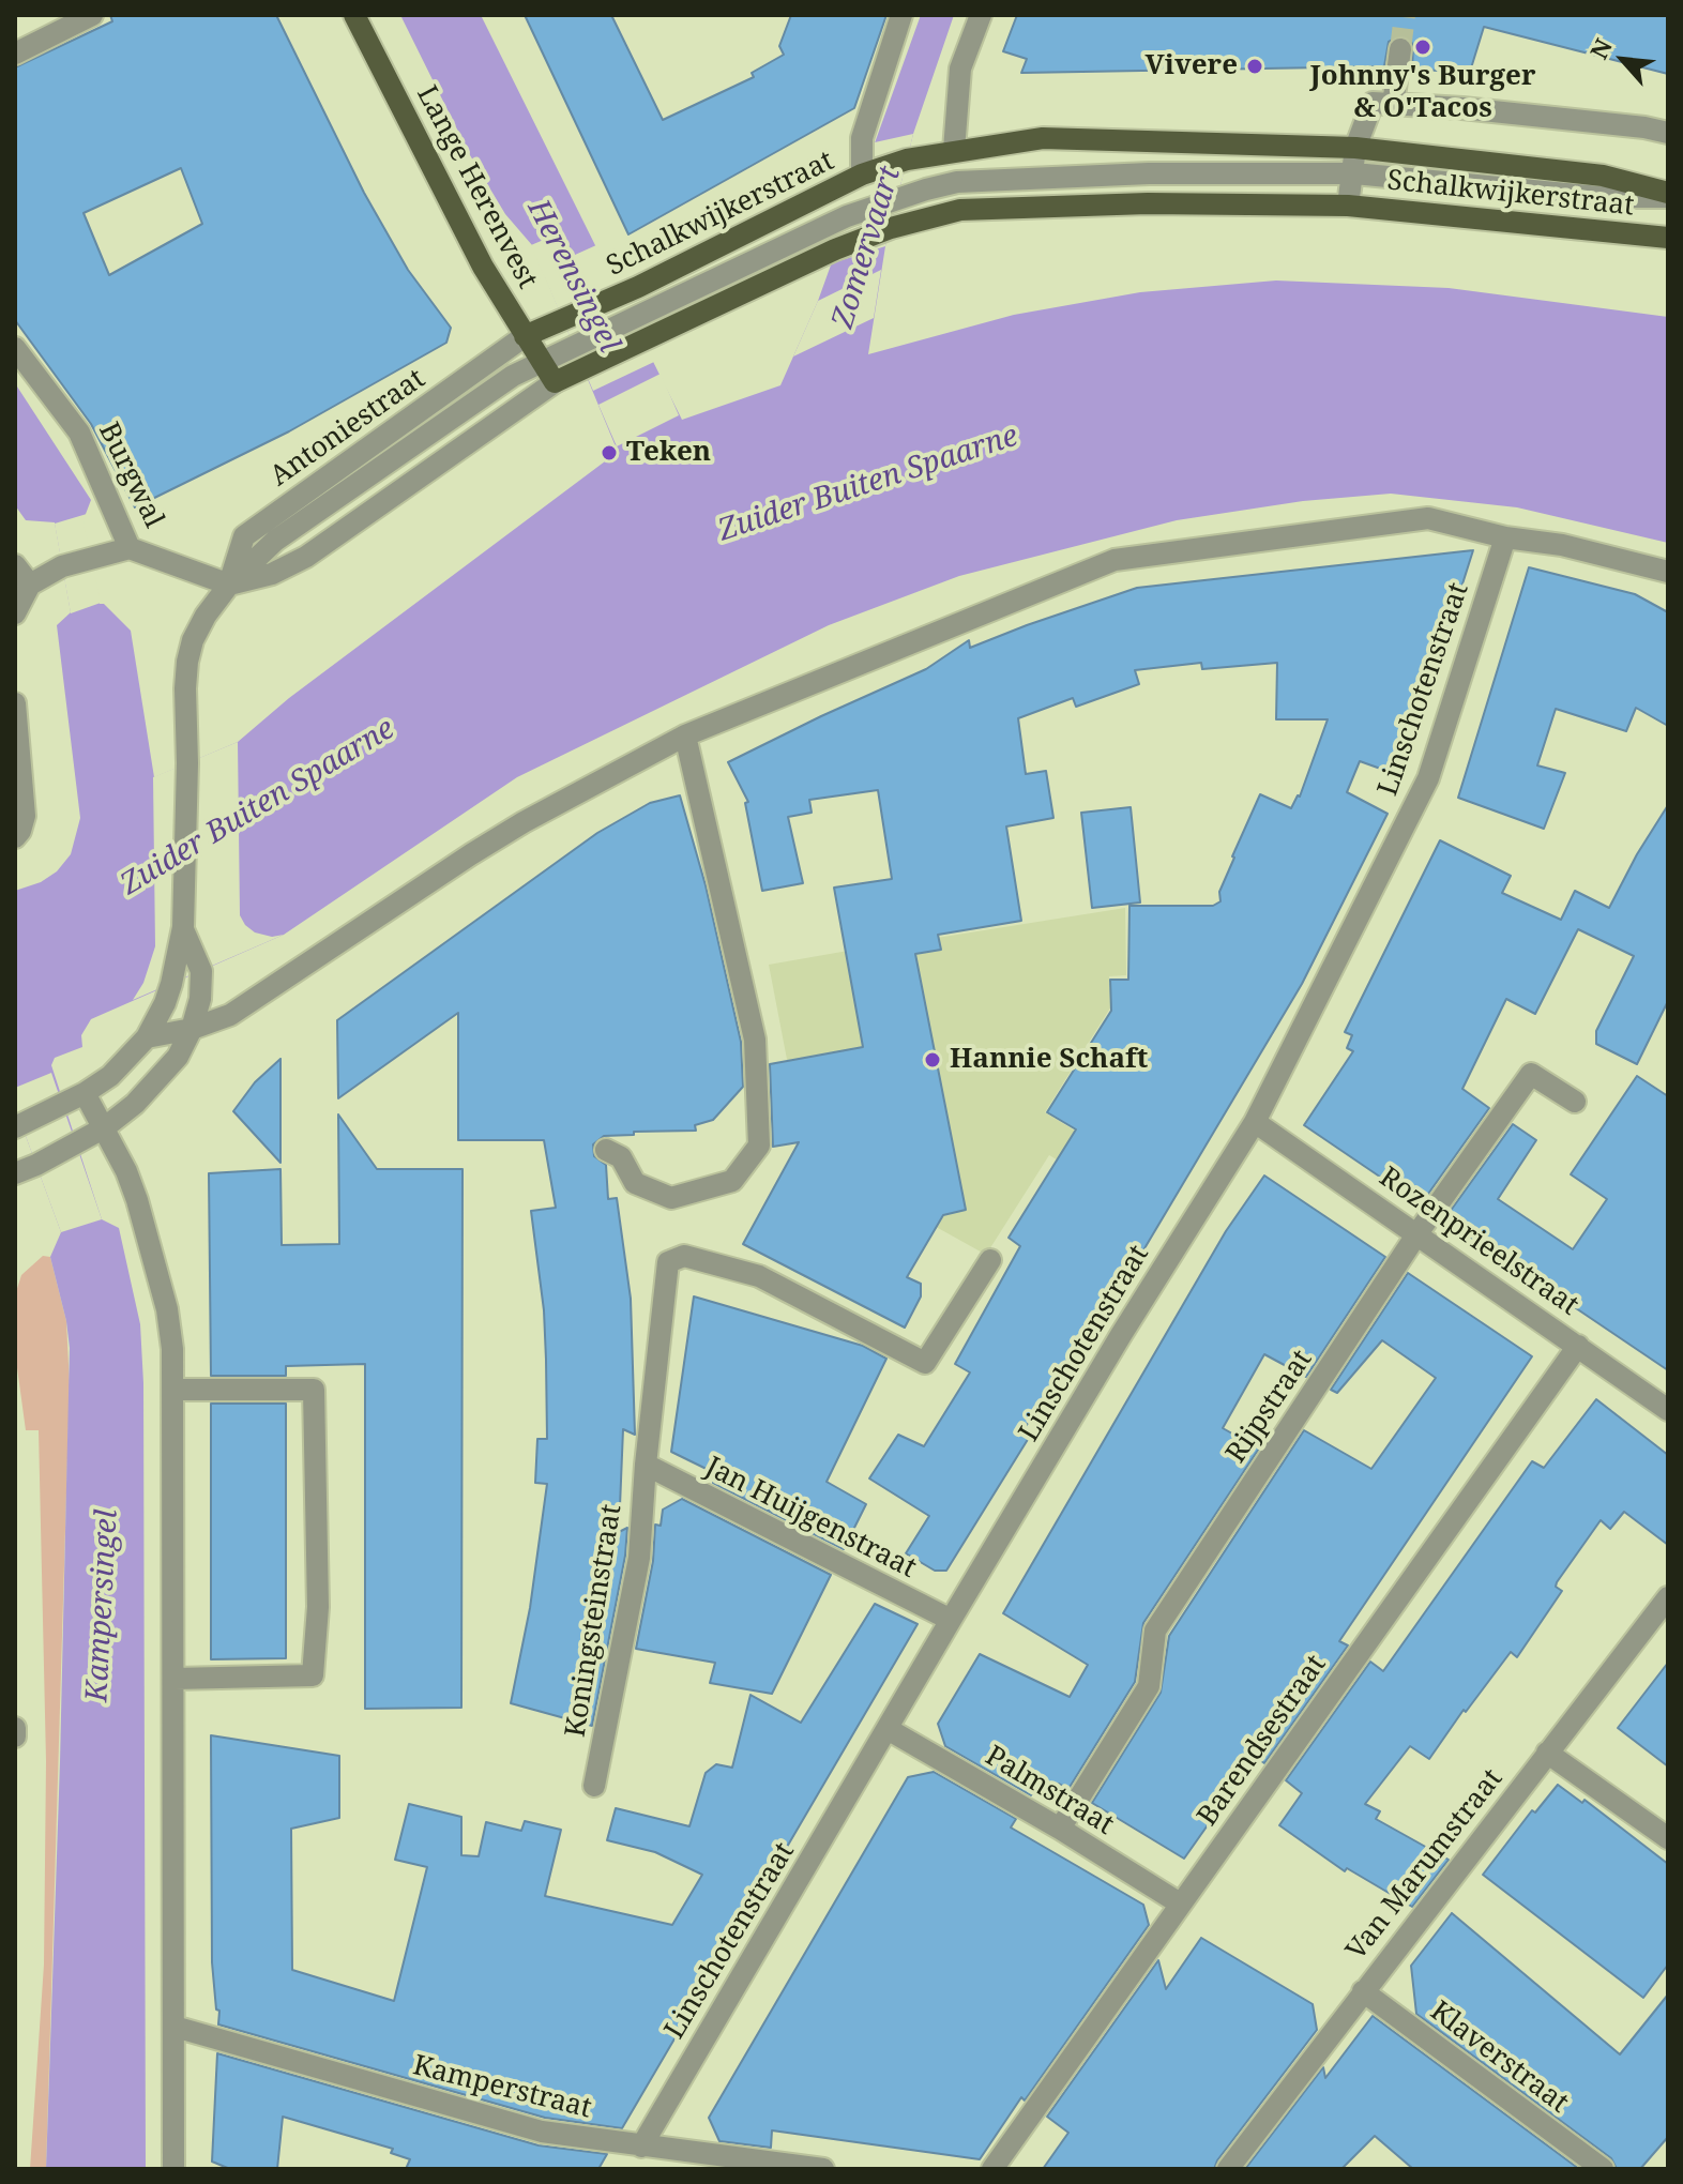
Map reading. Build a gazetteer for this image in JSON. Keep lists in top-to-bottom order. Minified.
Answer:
{"streets":{"main road":["Lange Herenvest","Schalkwijkerstraat"],"street":["Antoniestraat","Burgwal","Linschotenstraat","Rozenprieelstraat","Rijpstraat","Jan Huijgenstraat","Koningsteinstraat","Barendsestraat","Palmstraat","Van Marumstraat","Klaverstraat","Kamperstraat"]},"crossings":[["Lange Herenvest","Schalkwijkerstraat"],["Lange Herenvest","Antoniestraat"],["Schalkwijkerstraat","Antoniestraat"],["Antoniestraat","Burgwal"],["Linschotenstraat","Rozenprieelstraat"],["Linschotenstraat","Jan Huijgenstraat"],["Linschotenstraat","Palmstraat"],["Linschotenstraat","Kamperstraat"],["Rozenprieelstraat","Rijpstraat"],["Rozenprieelstraat","Barendsestraat"],["Rijpstraat","Palmstraat"],["Jan Huijgenstraat","Koningsteinstraat"],["Barendsestraat","Palmstraat"],["Van Marumstraat","Klaverstraat"]],"water":["Zomervaart","Herensingel","Zuider Buiten Spaarne","Kampersingel"],"places":["Johnny's Burger & O'Tacos","Vivere","Teken","Hannie Schaft"],"north":"top left"}
